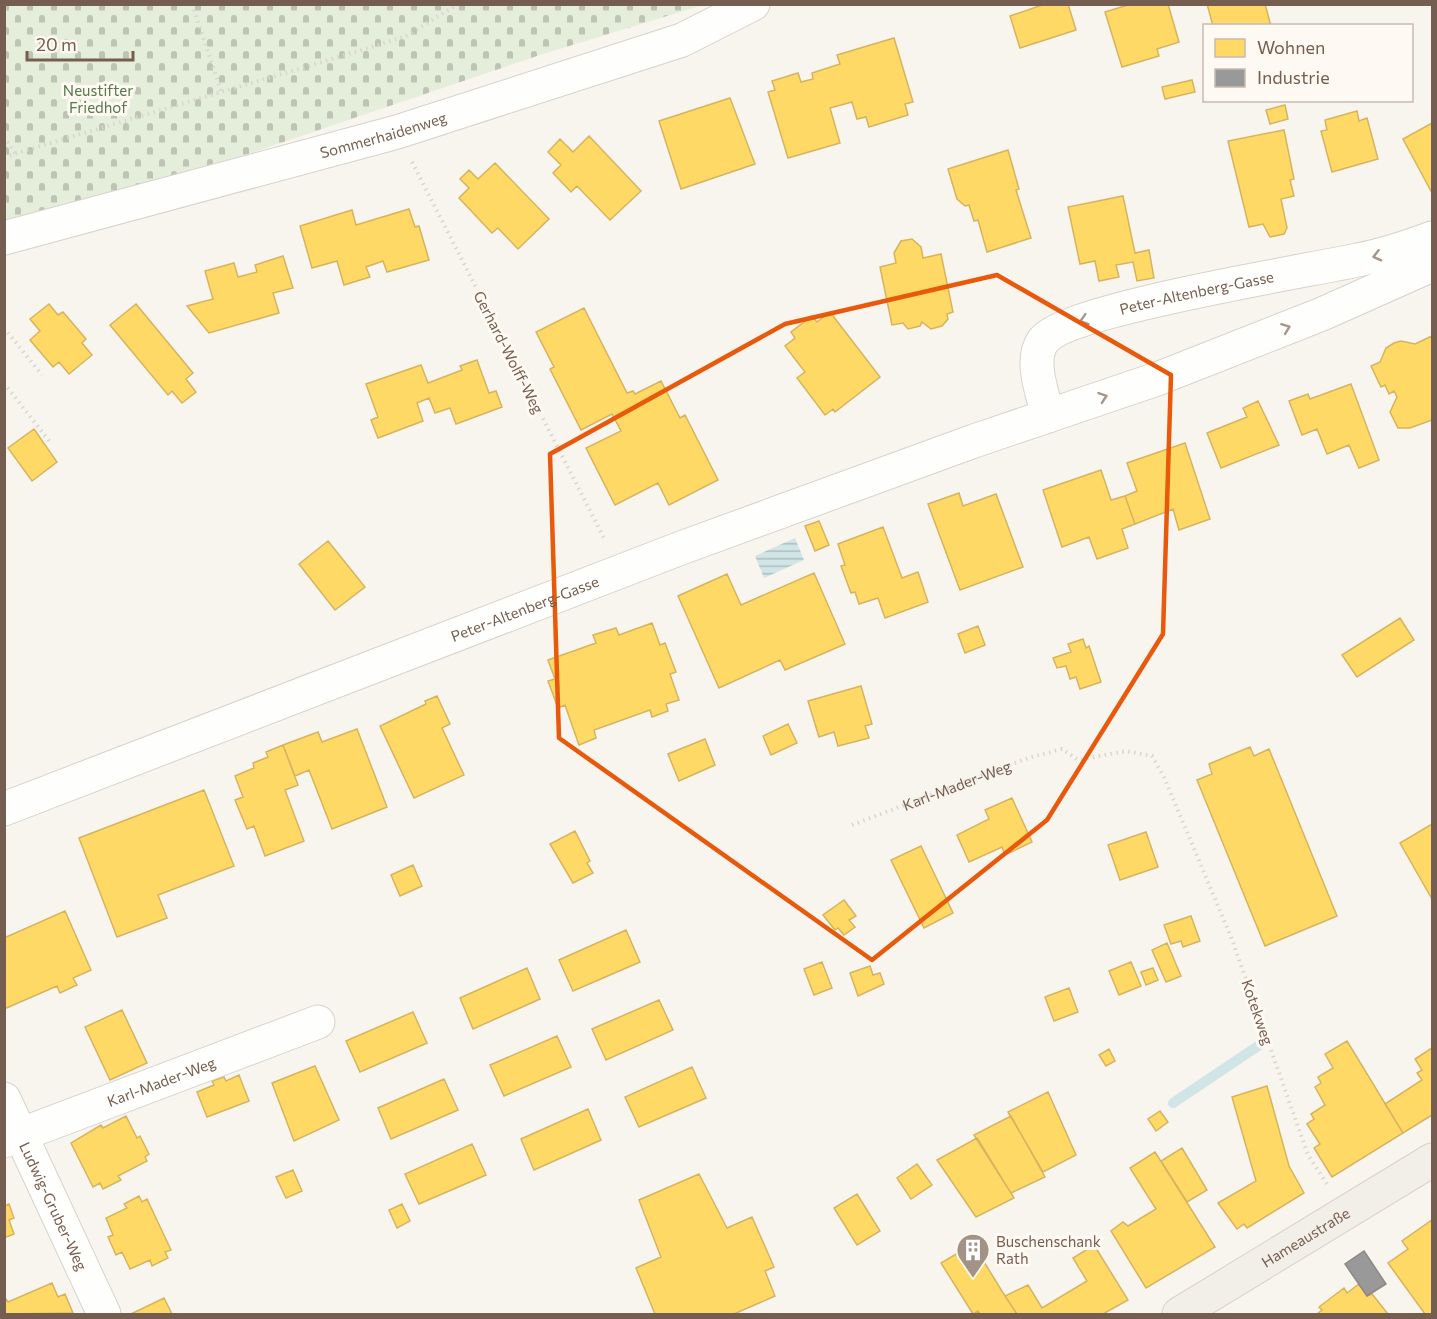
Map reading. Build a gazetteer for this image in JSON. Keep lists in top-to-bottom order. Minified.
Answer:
{"streets":{"main road":["Hameaustraße"],"street":["Sommerhaidenweg","Peter-Altenberg-Gasse","Karl-Mader-Weg","Ludwig-Gruber-Weg"],"path":["Gerhard-Wolff-Weg","Kotekweg"]},"crossings":[["Sommerhaidenweg","Gerhard-Wolff-Weg"],["Peter-Altenberg-Gasse","Gerhard-Wolff-Weg"],["Karl-Mader-Weg","Kotekweg"],["Karl-Mader-Weg","Ludwig-Gruber-Weg"],["Kotekweg","Hameaustraße"]],"parks":["Neustifter Friedhof"],"places":{"building":["Buschenschank Rath"]},"legend":["Wohnen","Industrie"],"scale_bar":"20 m"}
